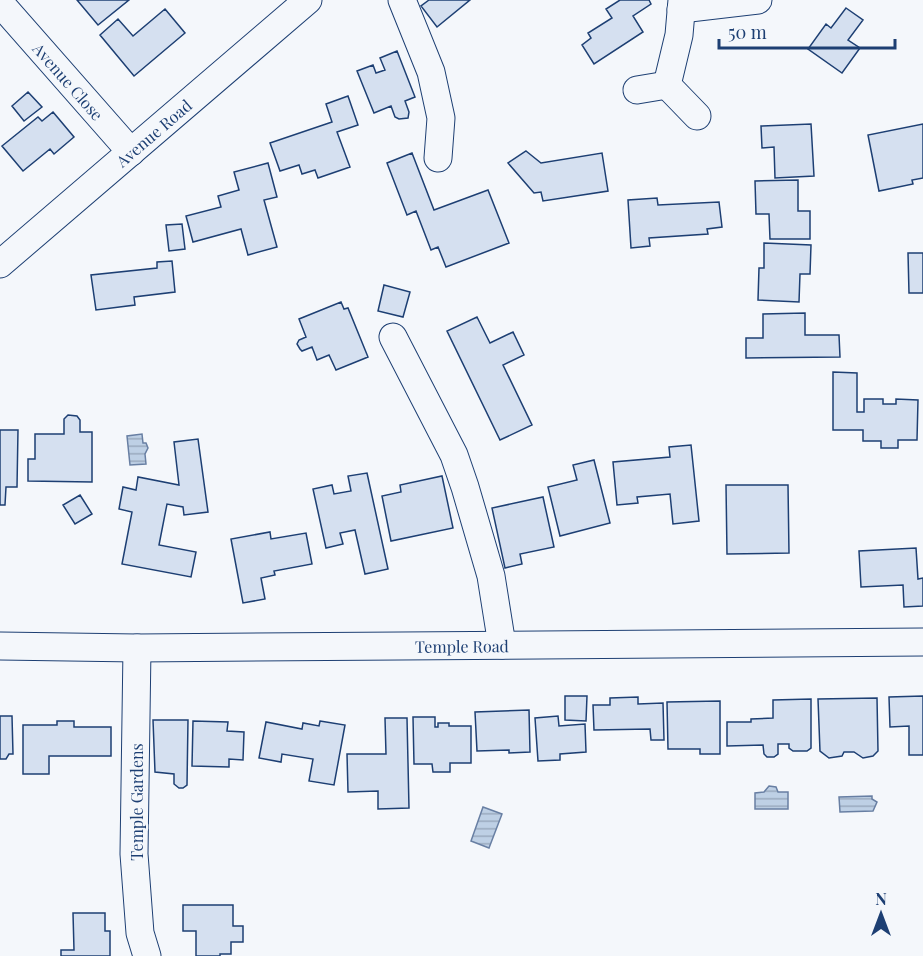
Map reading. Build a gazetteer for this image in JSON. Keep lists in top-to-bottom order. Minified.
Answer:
{"streets":{"street":["Avenue Close","Avenue Road","Temple Road","Temple Gardens"]},"crossings":[["Avenue Close","Avenue Road"],["Temple Road","Temple Gardens"]],"scale_bar":"50 m","north":"top"}
